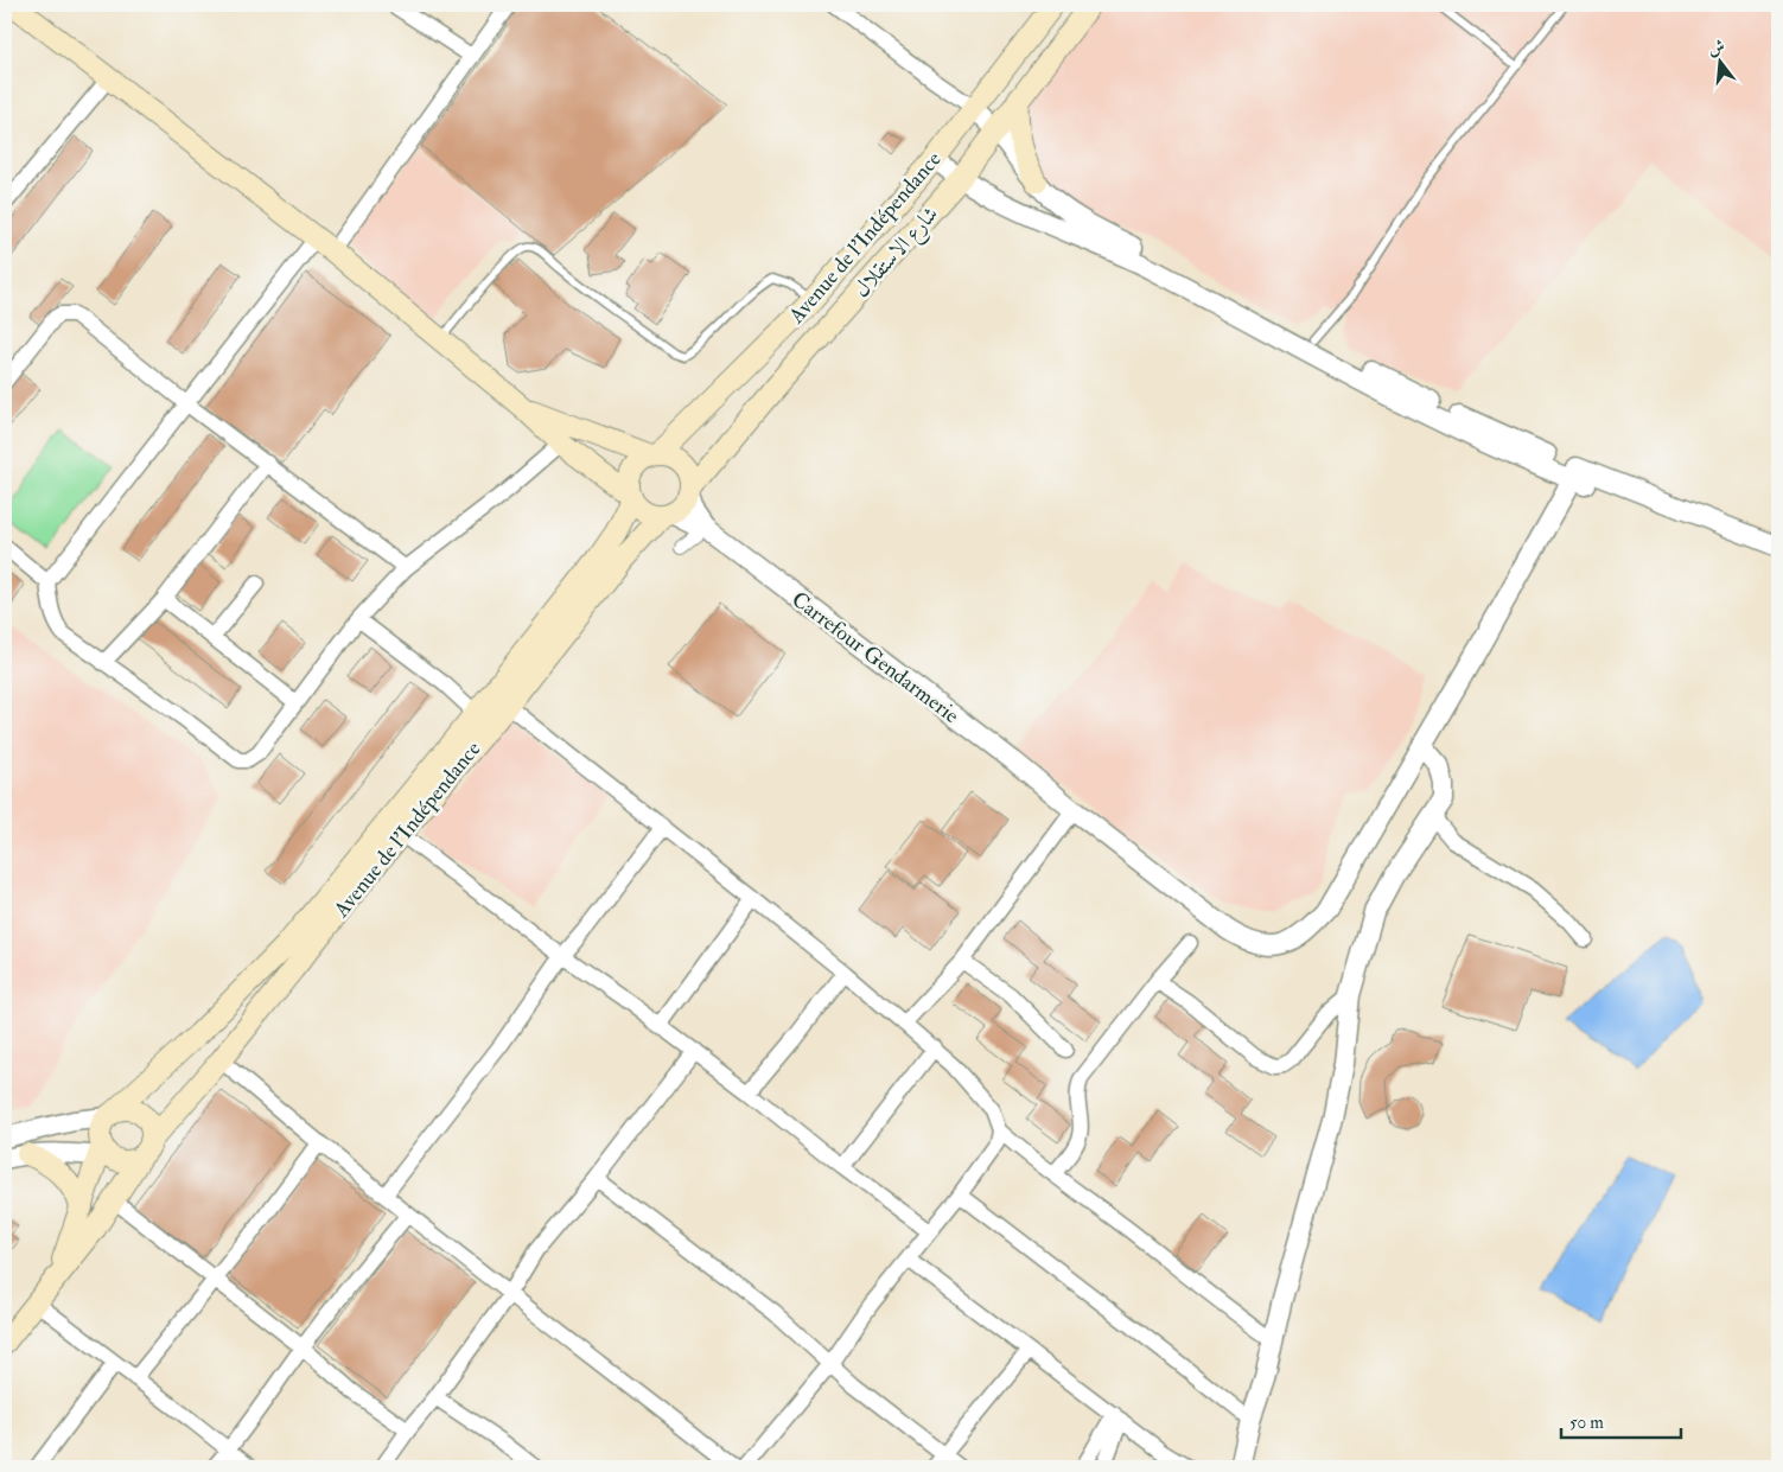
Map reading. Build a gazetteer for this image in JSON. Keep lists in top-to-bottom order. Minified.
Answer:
{"streets":{"main road":["Avenue de l'Indépendance","شارع الاستقلال","Carrefour Gendarmerie"]},"crossings":[["Avenue de l'Indépendance","شارع الاستقلال"],["Avenue de l'Indépendance","Carrefour Gendarmerie"],["شارع الاستقلال","Carrefour Gendarmerie"]],"scale_bar":"50 m","north":"top"}
